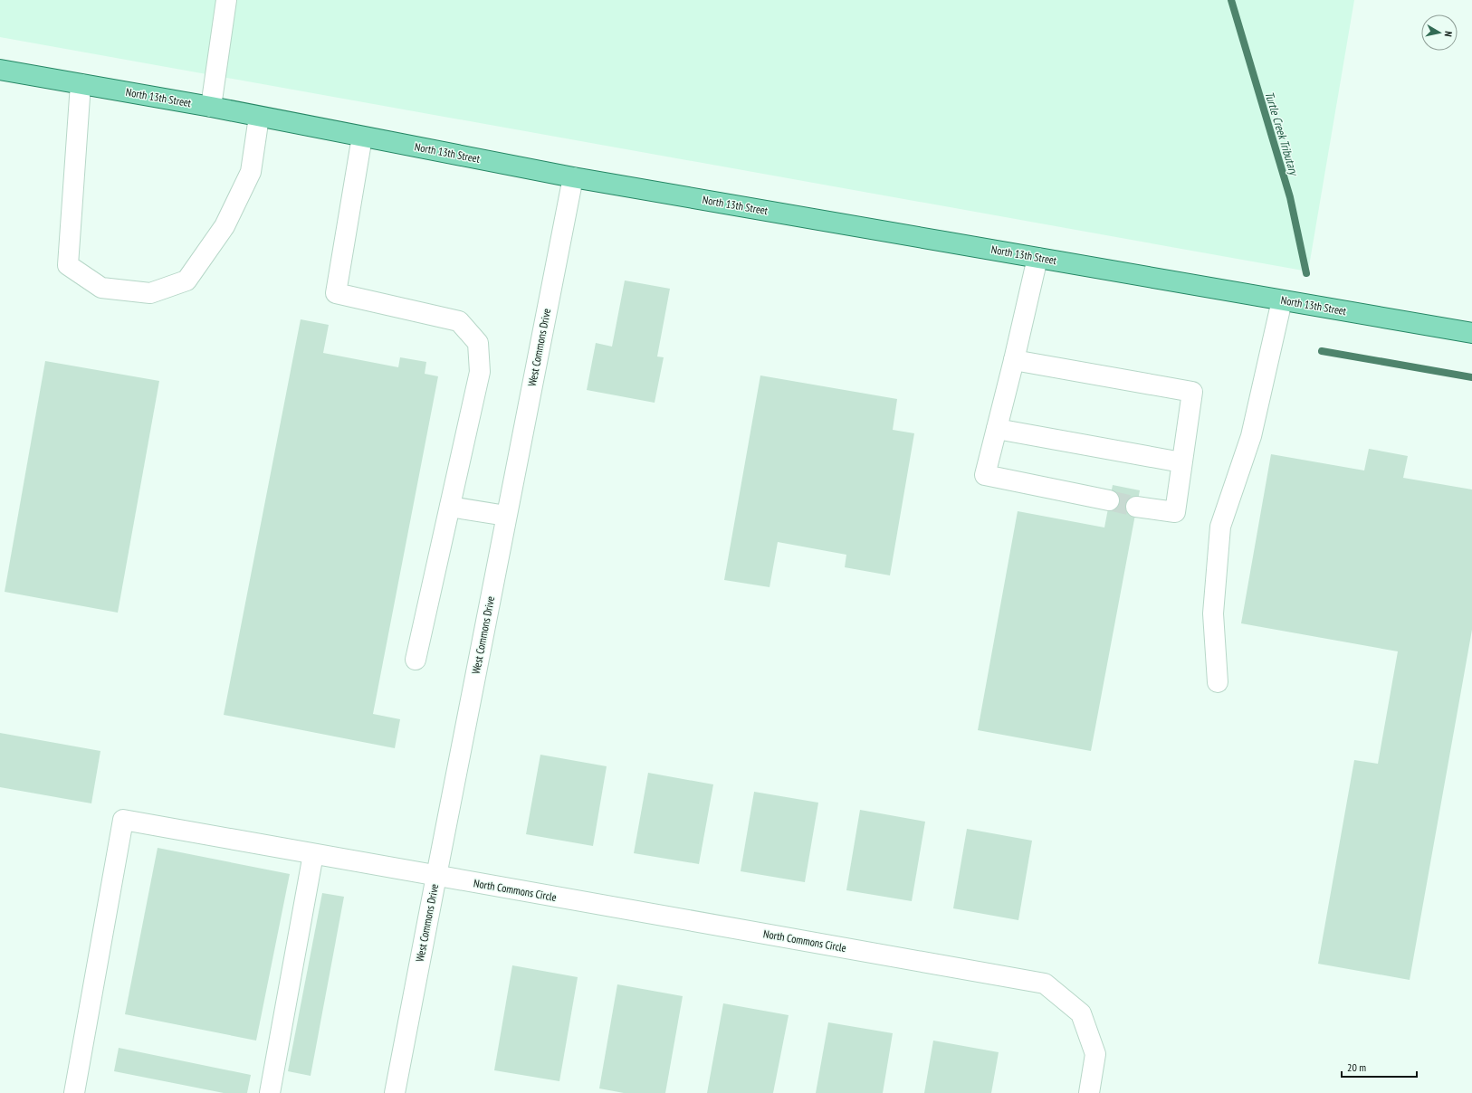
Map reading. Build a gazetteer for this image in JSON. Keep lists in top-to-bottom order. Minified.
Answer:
{"streets":{"main road":["North 13th Street"],"street":["West Commons Drive","North Commons Circle"]},"crossings":[["North 13th Street","West Commons Drive"],["West Commons Drive","North Commons Circle"]],"water":["Turtle Creek Tributary"],"scale_bar":"20 m","north":"right"}
